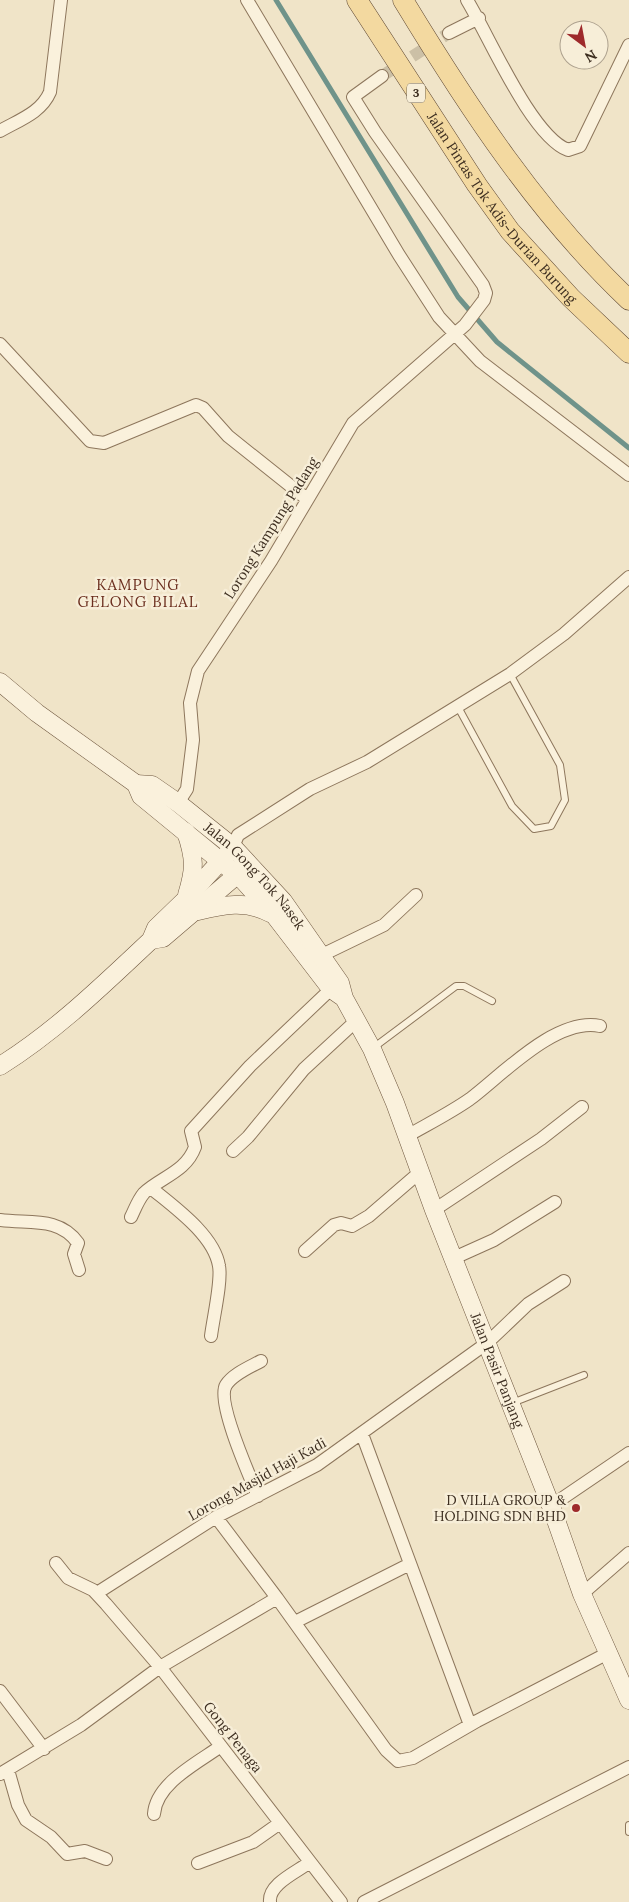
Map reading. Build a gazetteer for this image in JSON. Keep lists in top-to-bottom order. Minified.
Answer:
{"streets":{"main road":["3","Jalan Pintas Tok Adis-Durian Burung","Jalan Gong Tok Nasek","Jalan Pasir Panjang"],"street":["Lorong Kampung Padang","Lorong Masjid Haji Kadi","Gong Penaga"]},"crossings":[["Lorong Kampung Padang","Jalan Gong Tok Nasek"],["Jalan Gong Tok Nasek","Jalan Pasir Panjang"],["Jalan Pasir Panjang","Lorong Masjid Haji Kadi"],["Lorong Masjid Haji Kadi","Gong Penaga"]],"districts":["KAMPUNG GELONG BILAL"],"places":["D VILLA GROUP & HOLDING SDN BHD"],"north":"bottom right"}
